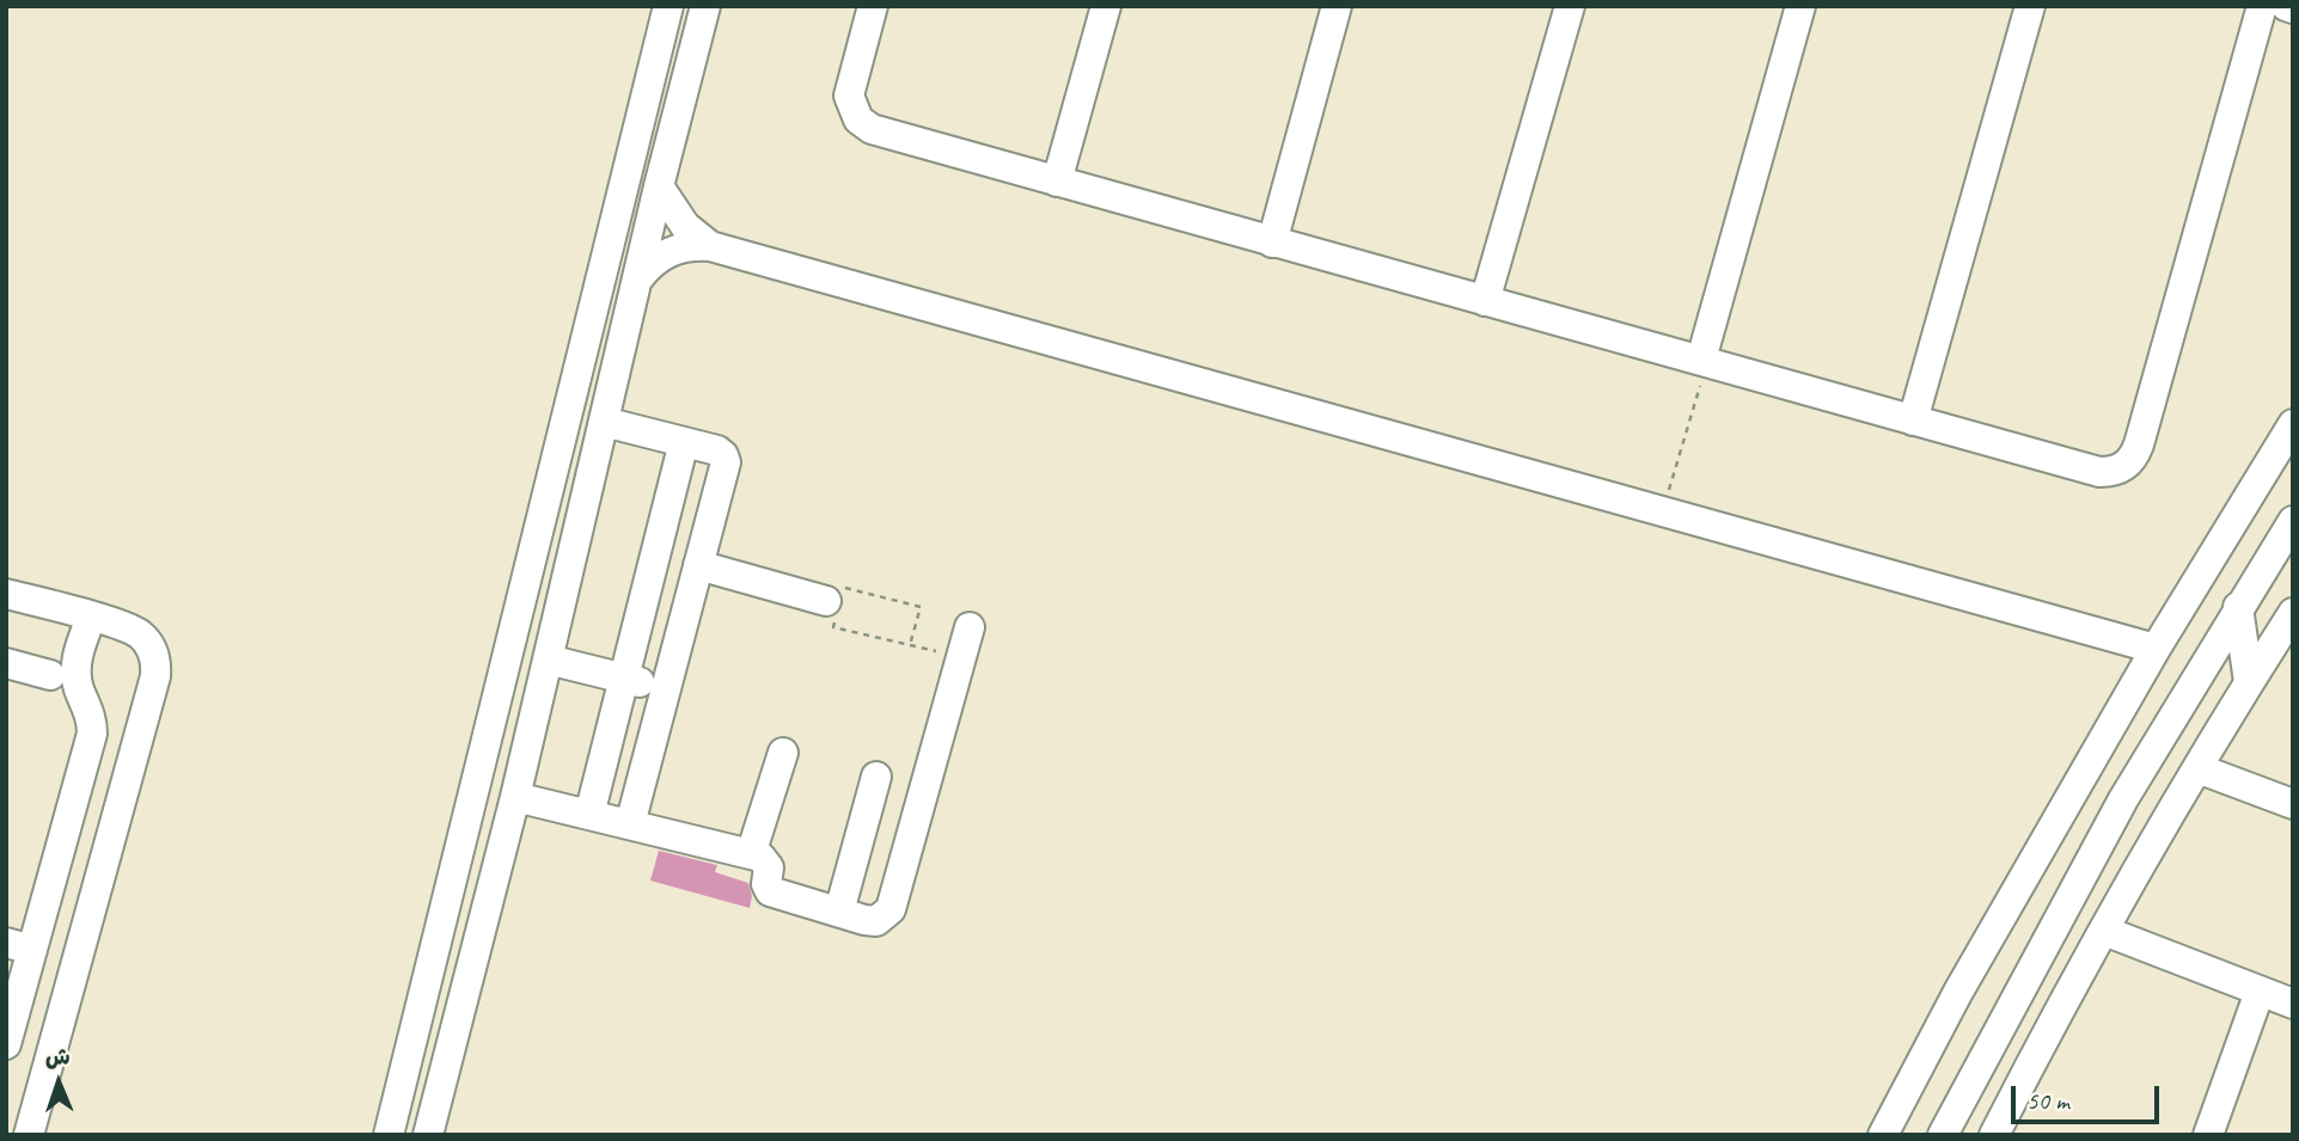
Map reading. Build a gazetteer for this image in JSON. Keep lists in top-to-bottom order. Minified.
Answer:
{"scale_bar":"50 m","north":"top"}
